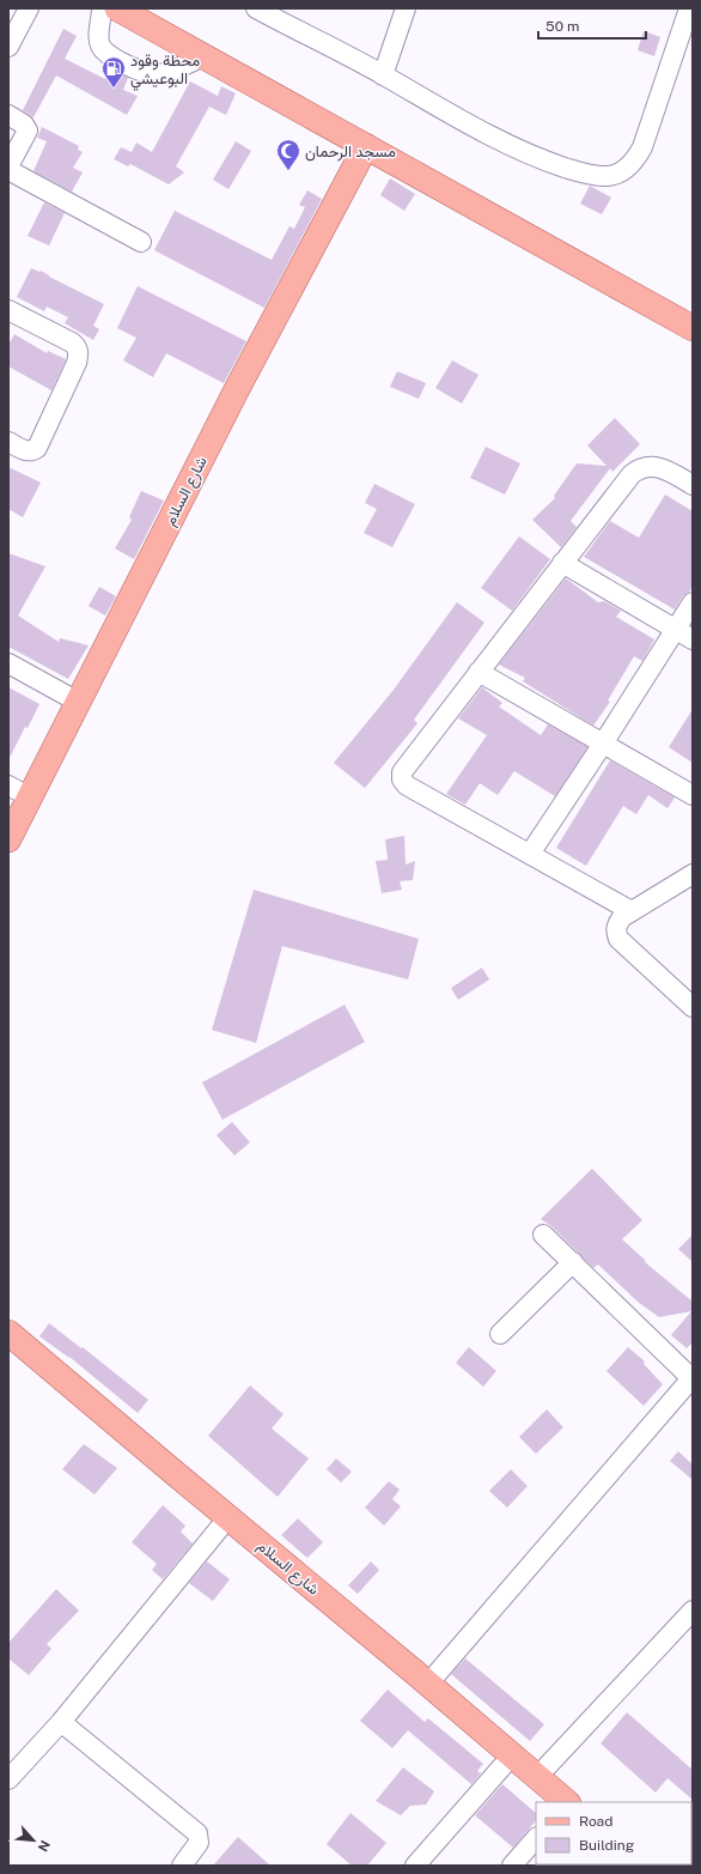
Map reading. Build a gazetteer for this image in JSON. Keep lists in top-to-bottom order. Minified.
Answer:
{"streets":{"main road":["شارع السلام"]},"places":{"fuel station":["محطة وقود البوعيشي"],"mosque":["مسجد الرحمان"]},"legend":["Road","Building"],"scale_bar":"50 m","north":"bottom right"}
